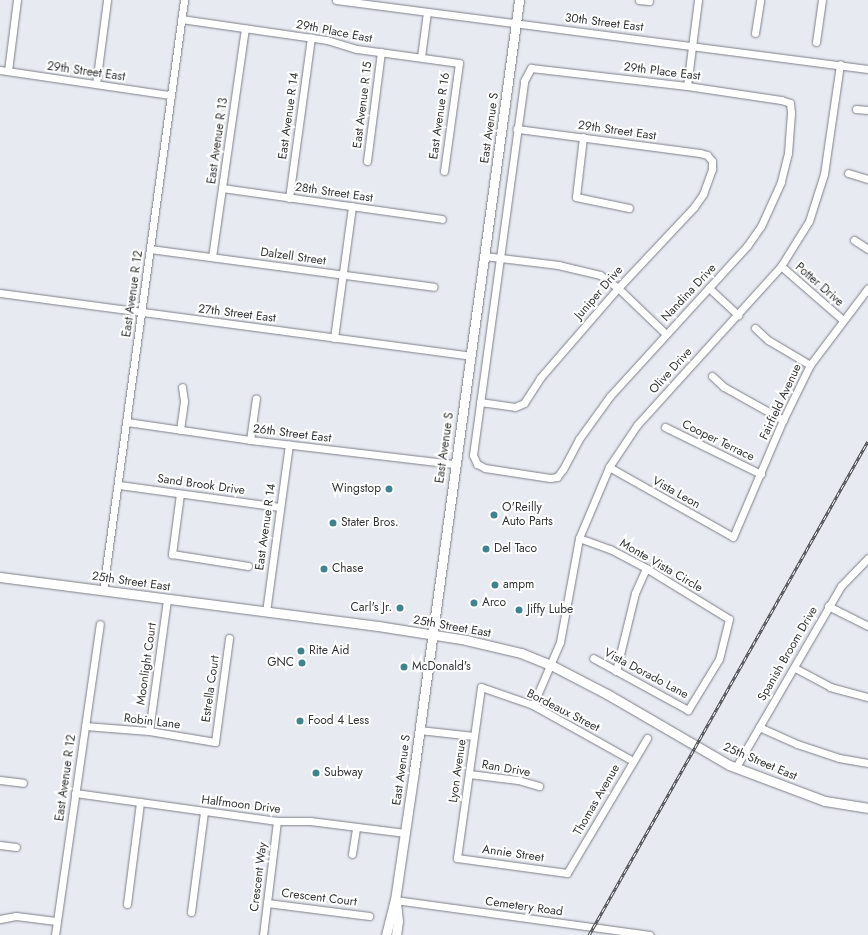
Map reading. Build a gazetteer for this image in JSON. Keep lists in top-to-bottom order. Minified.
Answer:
{"streets":{"main road":["East Avenue S","25th Street East"],"street":["30th Street East","29th Place East","29th Street East","East Avenue R 15","East Avenue R 14","East Avenue R 16","East Avenue R 13","28th Street East","Dalzell Street","Potter Drive","Juniper Drive","Nandina Drive","East Avenue R 12","27th Street East","Olive Drive","Fairfield Avenue","26th Street East","Cooper Terrace","Sand Brook Drive","Vista Leon","Monte Vista Circle","Spanish Broom Drive","Moonlight Court","Vista Dorado Lane","Estrella Court","Bordeaux Street","Robin Lane","Ran Drive","Lyon Avenue","Thomas Avenue","Halfmoon Drive","Annie Street","Crescent Way","Crescent Court","Cemetery Road"]},"crossings":[["30th Street East","East Avenue S"],["30th Street East","Olive Drive"],["29th Place East","29th Street East"],["29th Place East","East Avenue R 15"],["29th Place East","East Avenue R 14"],["29th Place East","East Avenue R 16"],["29th Place East","East Avenue R 13"],["29th Place East","Nandina Drive"],["29th Place East","East Avenue R 12"],["29th Street East","Juniper Drive"],["29th Street East","East Avenue R 12"],["East Avenue R 14","28th Street East"],["East Avenue R 14","26th Street East"],["East Avenue R 14","Sand Brook Drive"],["East Avenue R 14","25th Street East"],["East Avenue S","27th Street East"],["East Avenue S","26th Street East"],["East Avenue S","25th Street East"],["East Avenue S","Halfmoon Drive"],["East Avenue S","Cemetery Road"],["East Avenue R 13","28th Street East"],["East Avenue R 13","Dalzell Street"],["Dalzell Street","East Avenue R 12"],["Potter Drive","Olive Drive"],["Potter Drive","Fairfield Avenue"],["Juniper Drive","Nandina Drive"],["East Avenue R 12","27th Street East"],["East Avenue R 12","26th Street East"],["East Avenue R 12","Sand Brook Drive"],["East Avenue R 12","25th Street East"],["East Avenue R 12","Robin Lane"],["East Avenue R 12","Halfmoon Drive"],["Olive Drive","Vista Leon"],["Olive Drive","Monte Vista Circle"],["Olive Drive","25th Street East"],["Olive Drive","Bordeaux Street"],["Fairfield Avenue","Cooper Terrace"],["Fairfield Avenue","Vista Leon"],["Monte Vista Circle","Vista Dorado Lane"],["25th Street East","Spanish Broom Drive"],["25th Street East","Moonlight Court"],["Moonlight Court","Robin Lane"],["Estrella Court","Robin Lane"],["Bordeaux Street","Lyon Avenue"],["Bordeaux Street","Thomas Avenue"],["Ran Drive","Lyon Avenue"],["Lyon Avenue","Annie Street"],["Thomas Avenue","Annie Street"],["Halfmoon Drive","Crescent Way"],["Crescent Way","Crescent Court"]],"places":["Wingstop","O'Reilly Auto Parts","Stater Bros.","Del Taco","Chase","ampm","Arco","Carl's Jr.","Jiffy Lube","Rite Aid","GNC","McDonald's","Food 4 Less","Subway"]}
